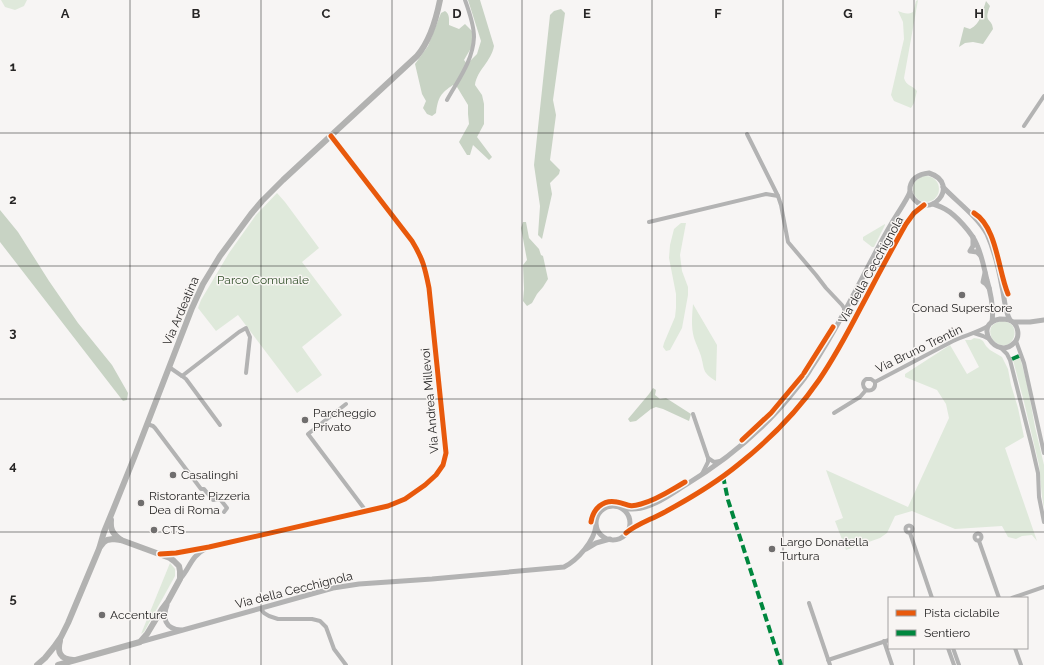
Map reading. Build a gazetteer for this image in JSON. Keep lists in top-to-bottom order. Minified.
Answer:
{"streets":{"main road":["Via della Cecchignola","Via Ardeatina","Via Andrea Millevoi"],"street":["Via Bruno Trentin"]},"crossings":[["Via Ardeatina","Via Andrea Millevoi"]],"parks":["Parco Comunale"],"places":["Conad Superstore","Parcheggio Privato","Casalinghi","Ristorante Pizzeria Dea di Roma","CTS","Largo Donatella Turtura","Accenture"],"legend":["Pista ciclabile","Sentiero"],"grid":{"columns":["A","B","C","D","E","F","G","H"],"rows":["1","2","3","4","5"]}}
